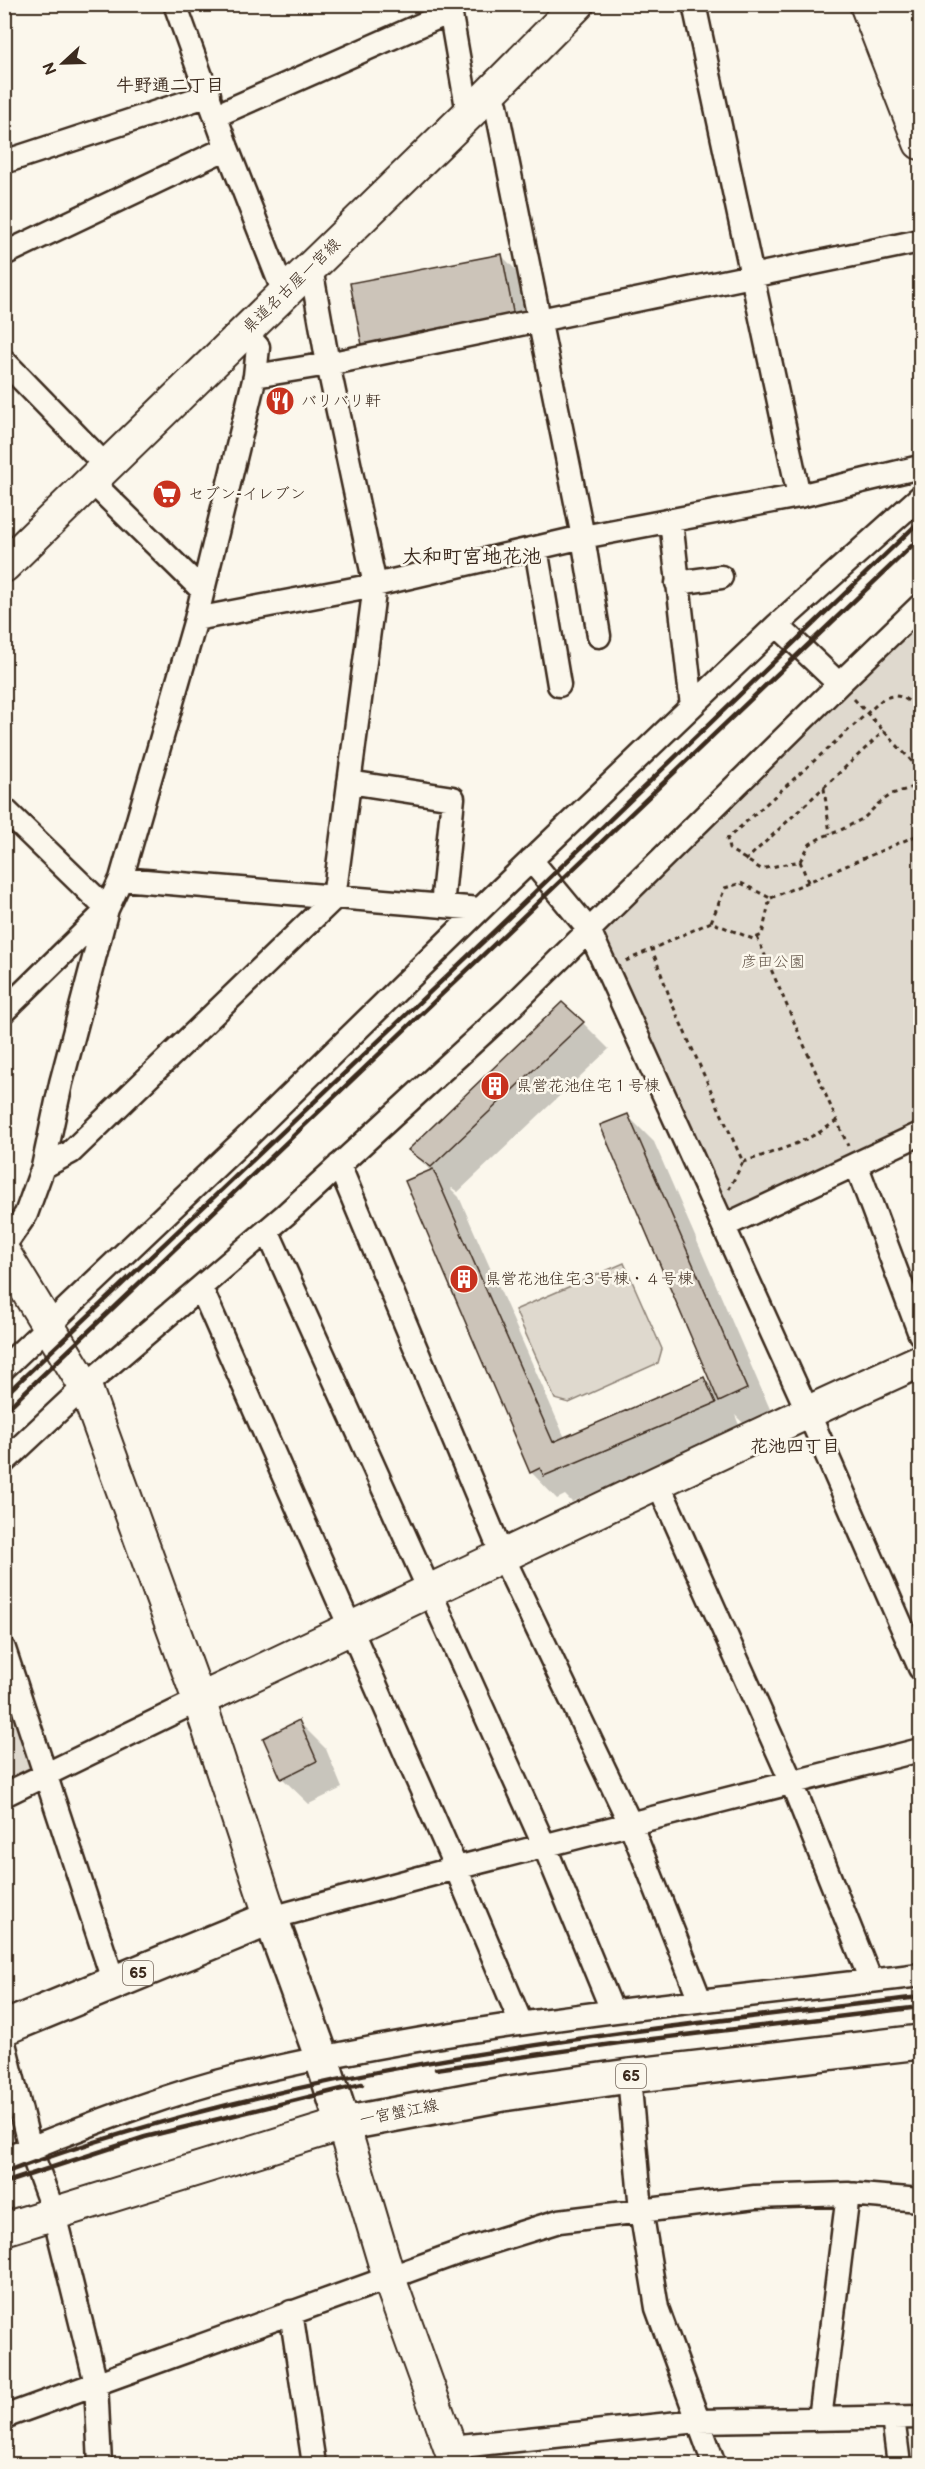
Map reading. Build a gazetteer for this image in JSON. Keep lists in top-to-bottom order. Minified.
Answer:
{"streets":{"main road":["65","一宮蟹江線"],"street":["県道名古屋一宮線"]},"crossings":[["65","一宮蟹江線"]],"districts":["牛野通二丁目","大和町宮地花池","花池四丁目"],"parks":["彦田公園"],"places":{"restaurant":["バリバリ軒"],"supermarket":["セブン-イレブン"],"building":["県営花池住宅１号棟","県営花池住宅３号棟・４号棟"]},"north":"left"}
